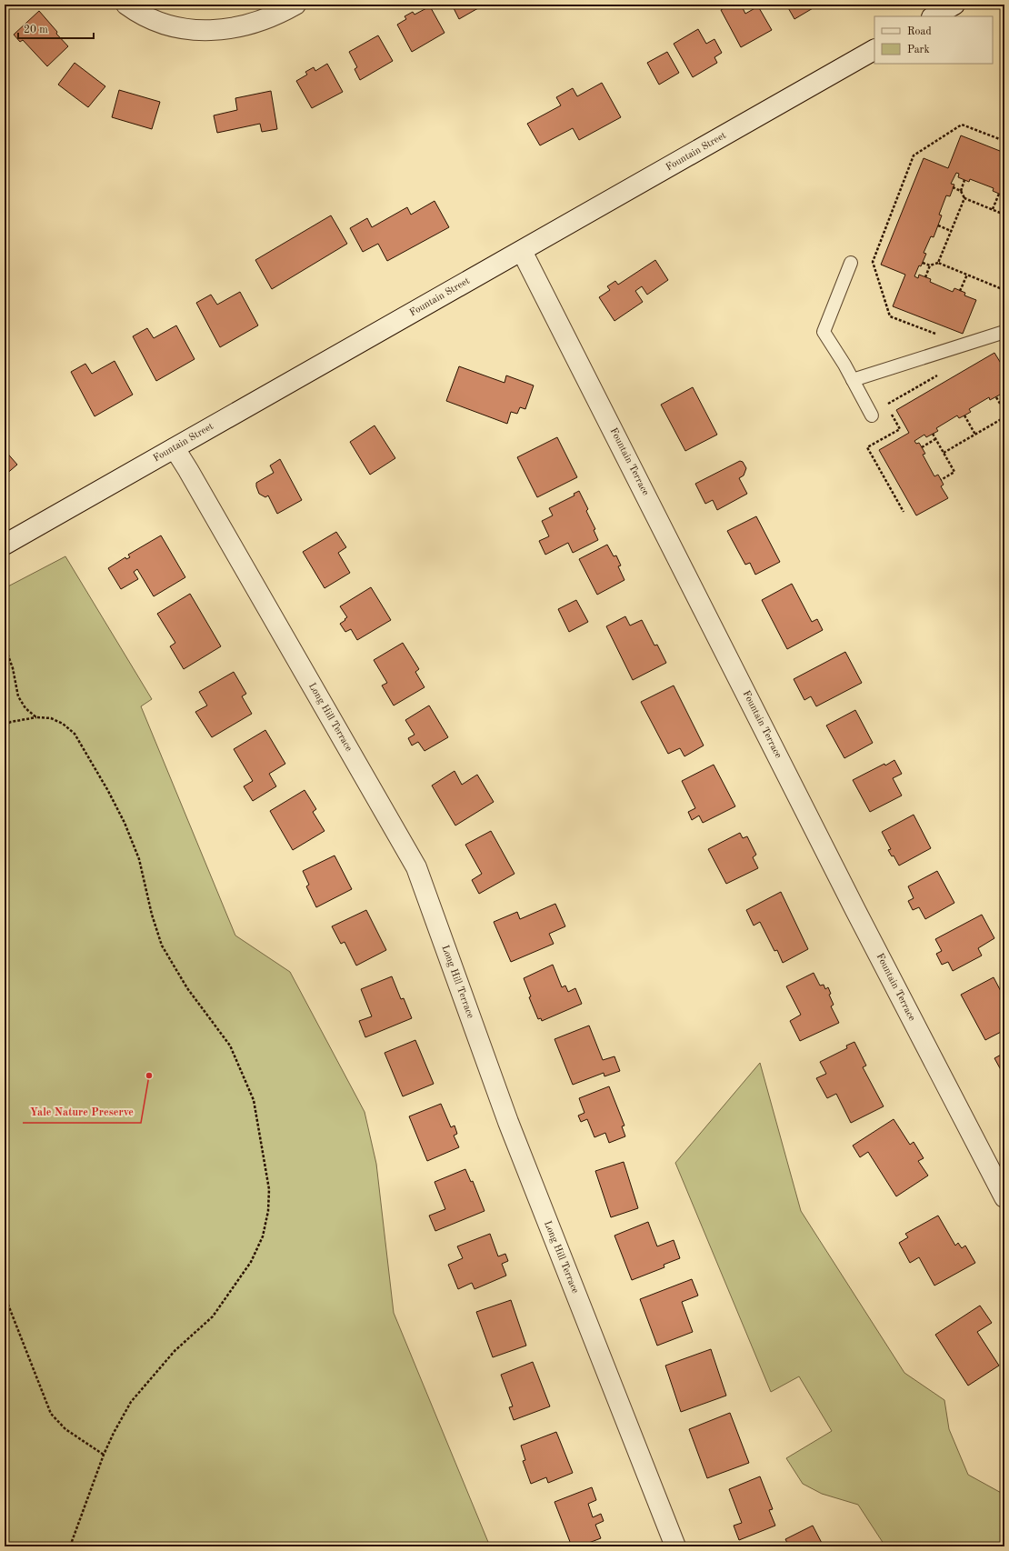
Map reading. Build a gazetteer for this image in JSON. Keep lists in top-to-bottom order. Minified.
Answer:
{"streets":{"street":["Fountain Street","Fountain Terrace","Long Hill Terrace"]},"crossings":[["Fountain Street","Fountain Terrace"],["Fountain Street","Long Hill Terrace"]],"places":["Yale Nature Preserve"],"legend":["Road","Park"],"scale_bar":"20 m"}
